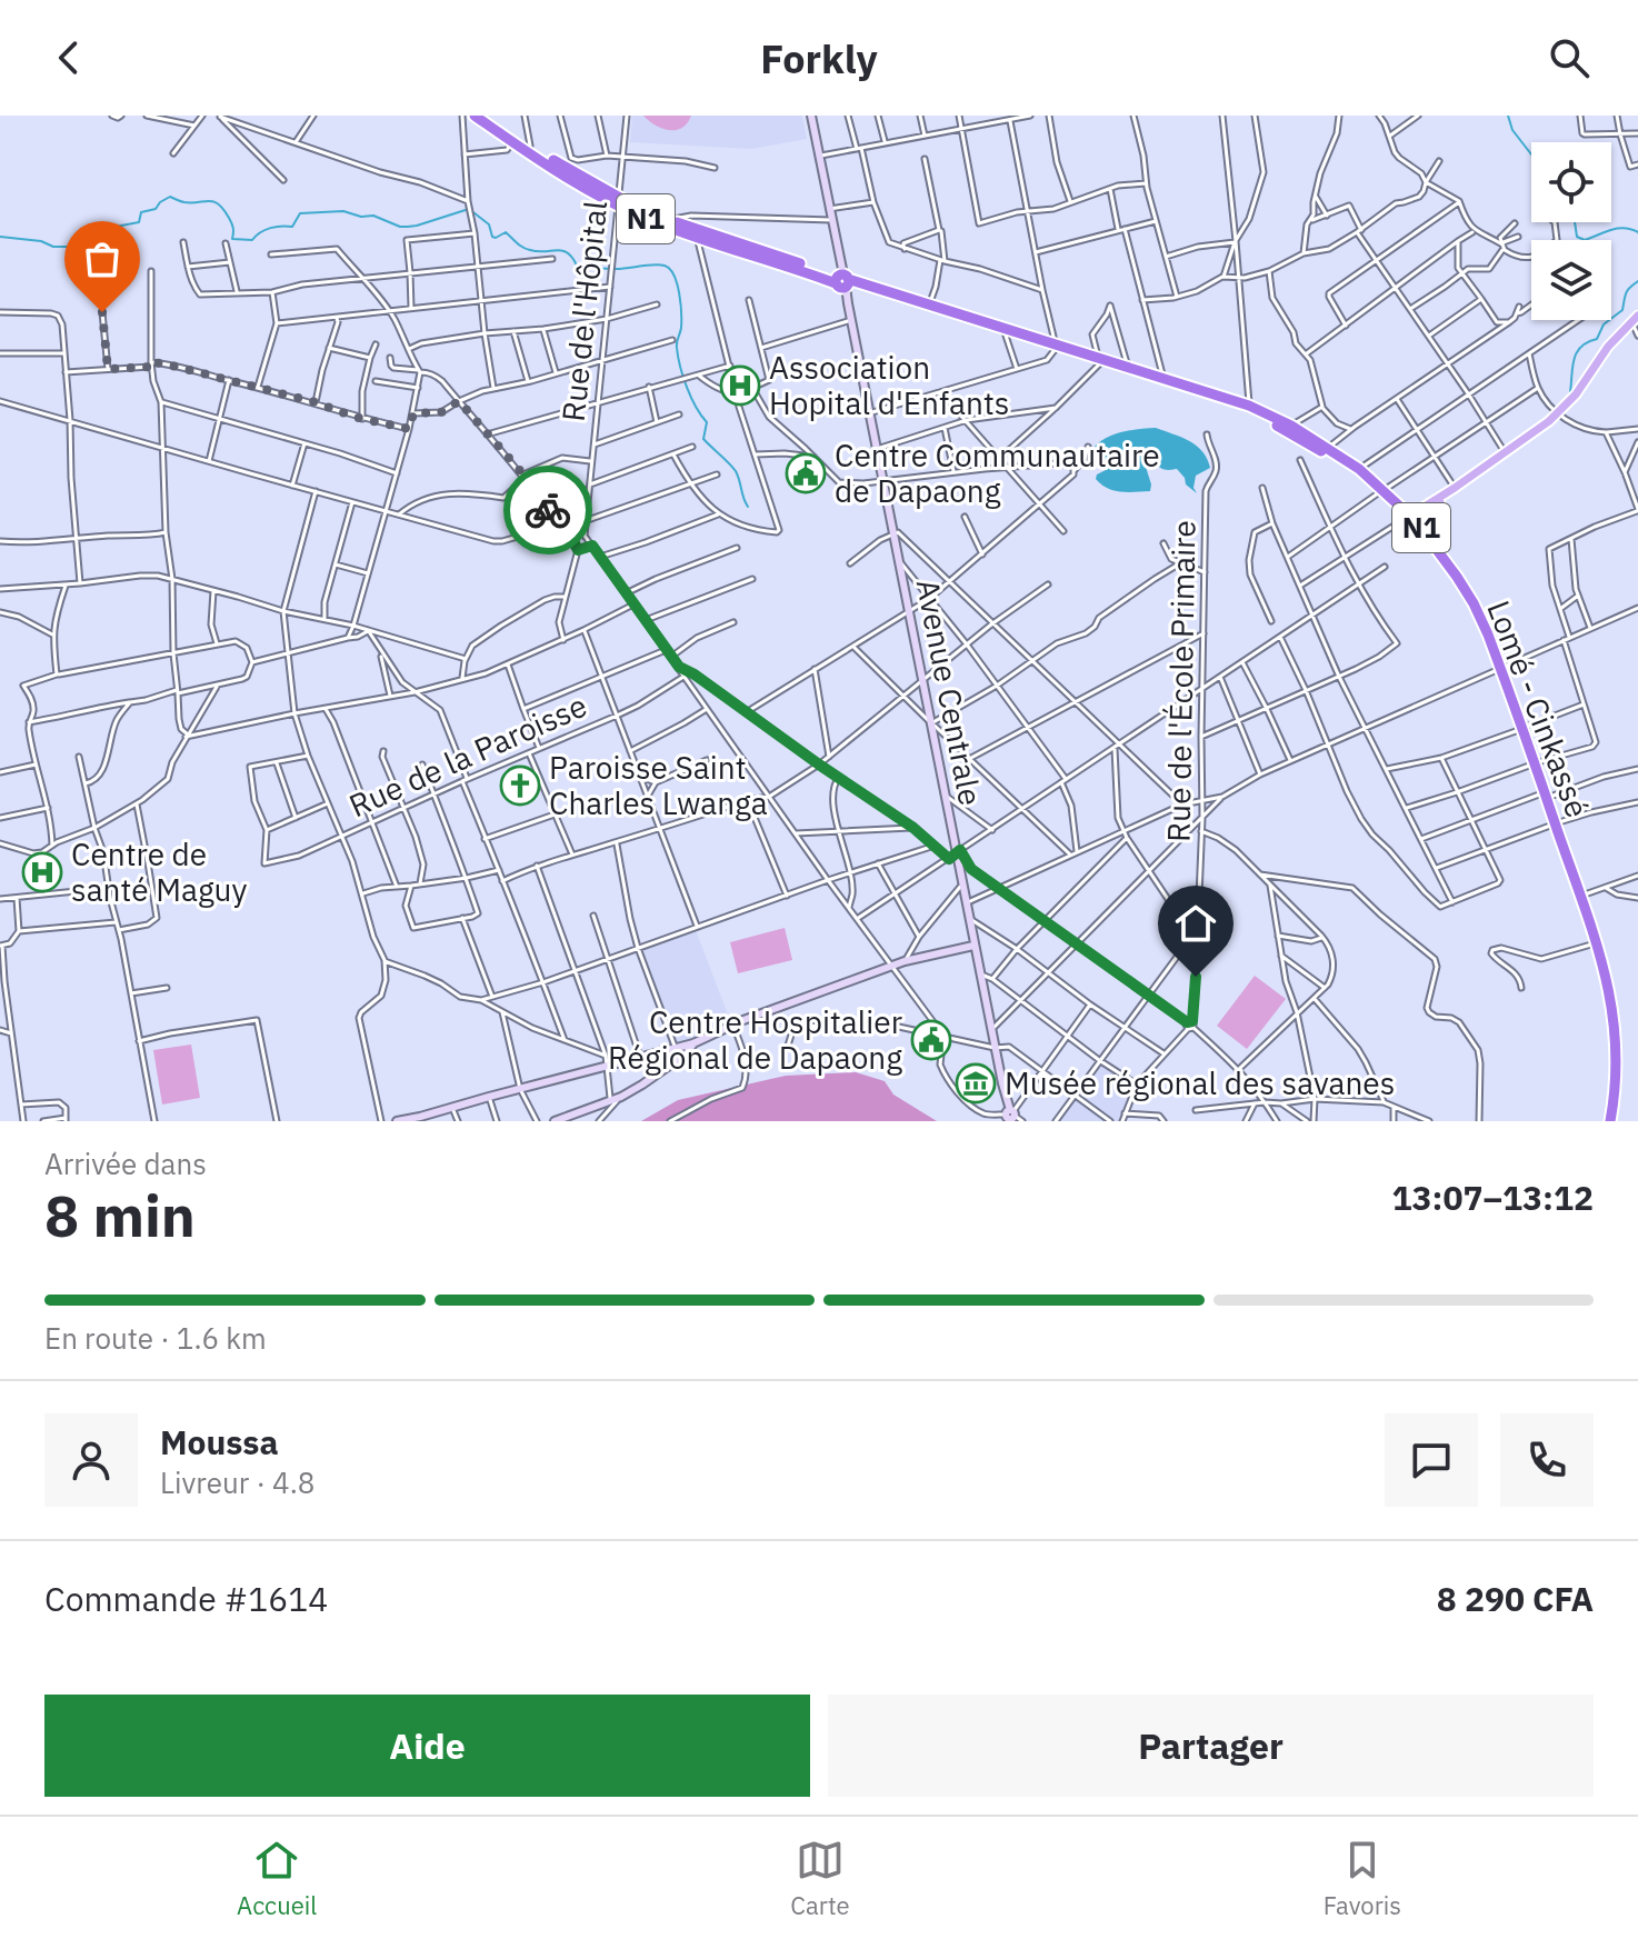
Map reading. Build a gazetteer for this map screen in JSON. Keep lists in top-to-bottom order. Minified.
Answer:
{"streets":{"highway":["N1","Lomé - Cinkassé"],"main road":["Avenue Centrale"],"street":["Rue de l'Hôpital","Rue de l'École Primaire","Rue de la Paroisse"]},"crossings":[["N1","Rue de l'Hôpital"],["N1","Avenue Centrale"],["N1","Lomé - Cinkassé"],["Avenue Centrale","Lomé - Cinkassé"]],"places":{"hospital":["Association Hopital d'Enfants","Centre de santé Maguy"],"public building":["Centre Communautaire de Dapaong","Centre Hospitalier Régional de Dapaong"],"church":["Paroisse Saint Charles Lwanga"],"museum":["Musée régional des savanes"]},"page":{"header":"Forkly","heading":["8 min","Arrivée dans","13:07–13:12"],"panel":["Moussa","Livreur · 4.8","Commande #1614","8 290 CFA"],"bar":"En route · 1.6 km","buttons":["Aide","Partager"],"tabs":["Accueil","Carte","Favoris"]}}
